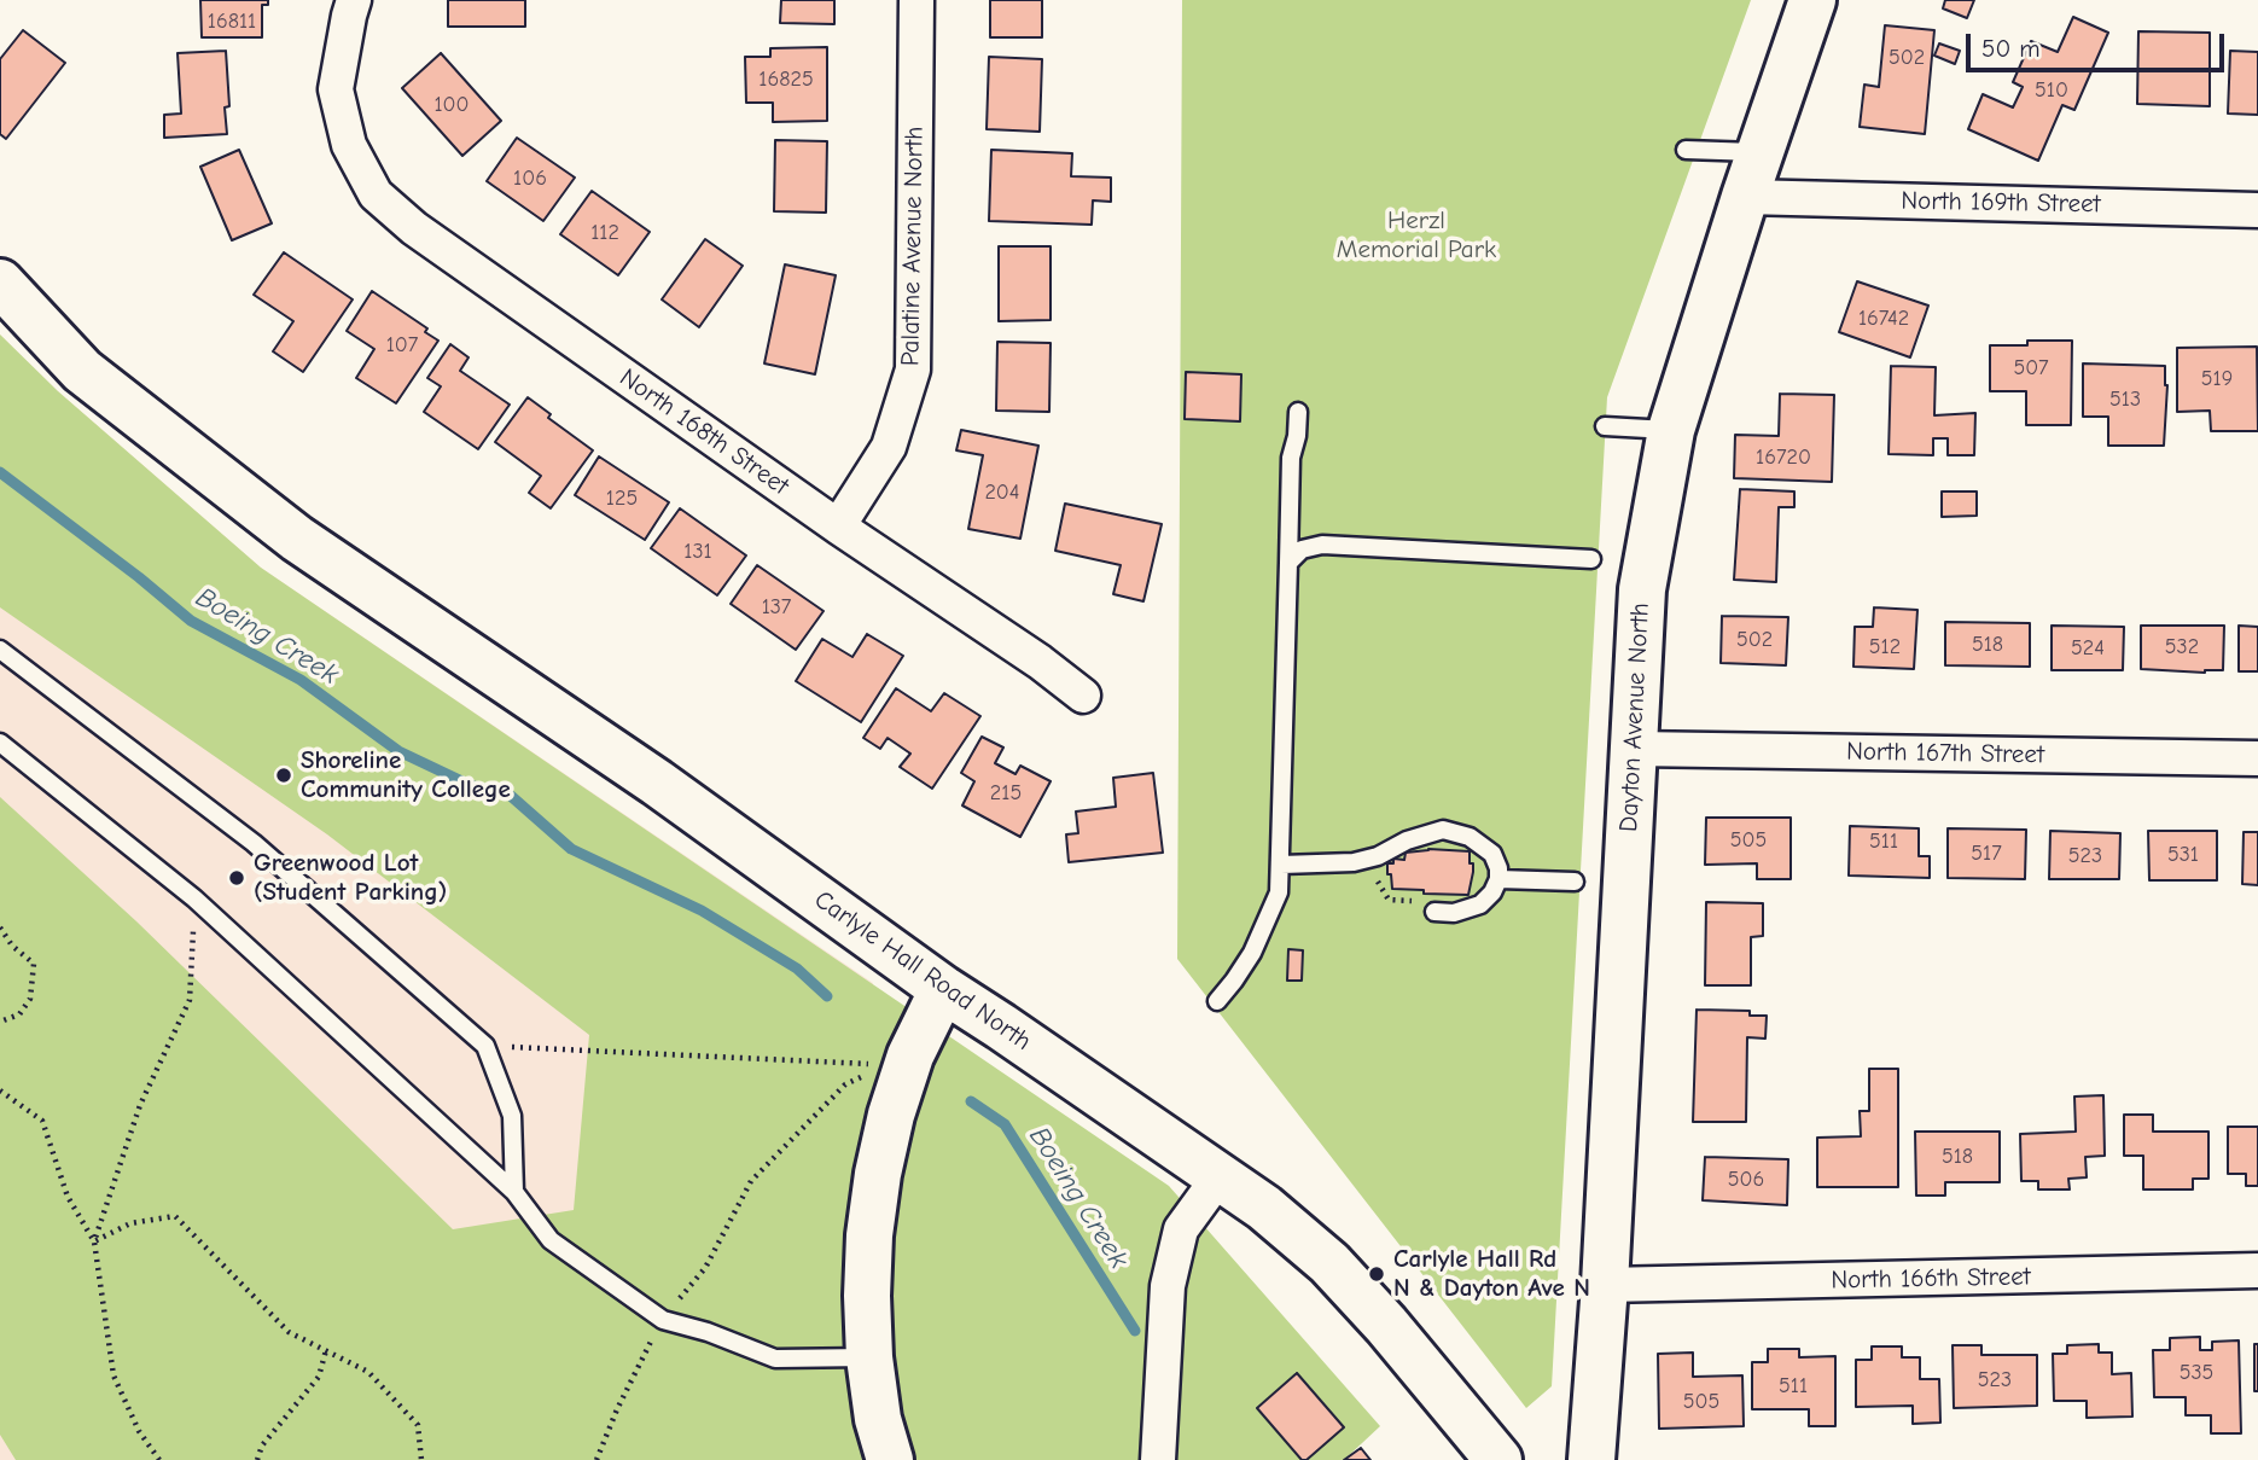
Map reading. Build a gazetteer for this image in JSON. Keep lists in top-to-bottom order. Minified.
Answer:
{"streets":{"street":["North 169th Street","Palatine Avenue North","North 168th Street","Dayton Avenue North","North 167th Street","Carlyle Hall Road North","North 166th Street"]},"crossings":[["North 169th Street","Dayton Avenue North"],["Palatine Avenue North","North 168th Street"],["Dayton Avenue North","North 167th Street"],["Dayton Avenue North","North 166th Street"]],"water":["Boeing Creek"],"parks":["Herzl Memorial Park"],"places":["Shoreline Community College","Greenwood Lot (Student Parking)","Carlyle Hall Rd N & Dayton Ave N"],"house_numbers":["16811","502","16825","510","100","106","112","16742","107","507","519","513","16720","204","125","131","137","502","518","512","532","524","215","505","511","517","531","523","518","506","535","523","511","505"],"scale_bar":"50 m"}
